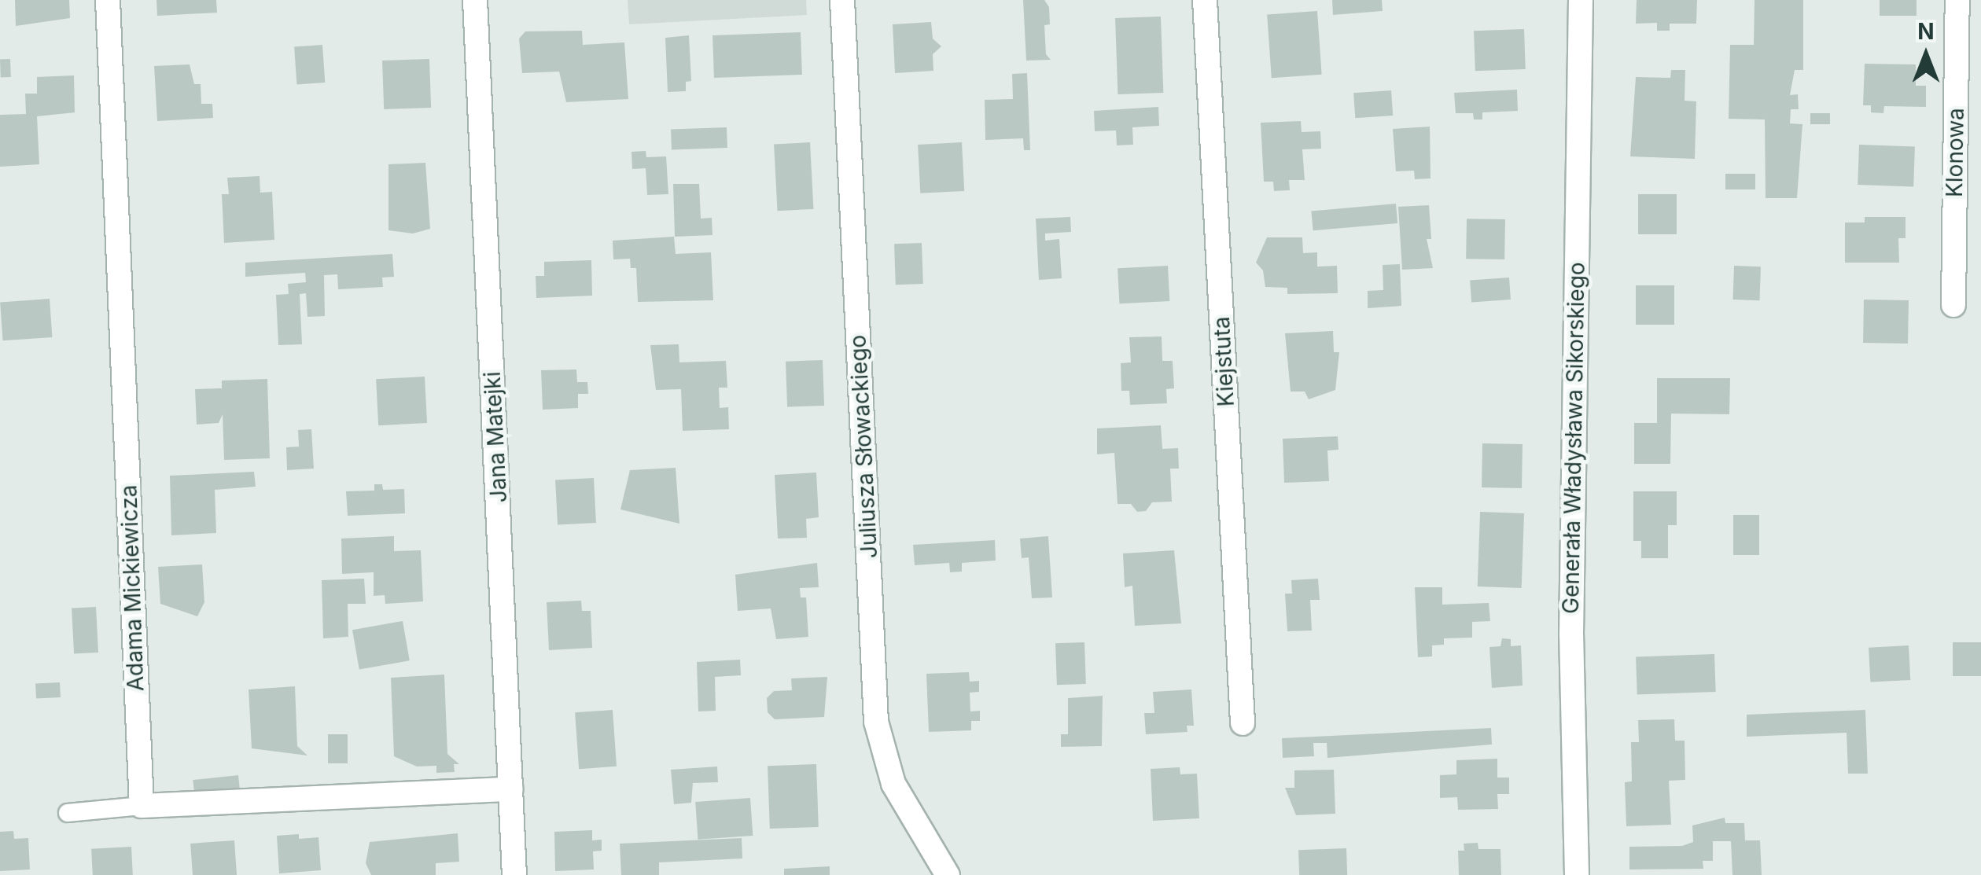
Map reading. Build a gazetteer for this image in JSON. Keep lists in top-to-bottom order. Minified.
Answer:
{"streets":{"street":["Klonowa","Kiejstuta","Jana Matejki","Generała Władysława Sikorskiego","Juliusza Słowackiego","Adama Mickiewicza"]},"north":"top"}
